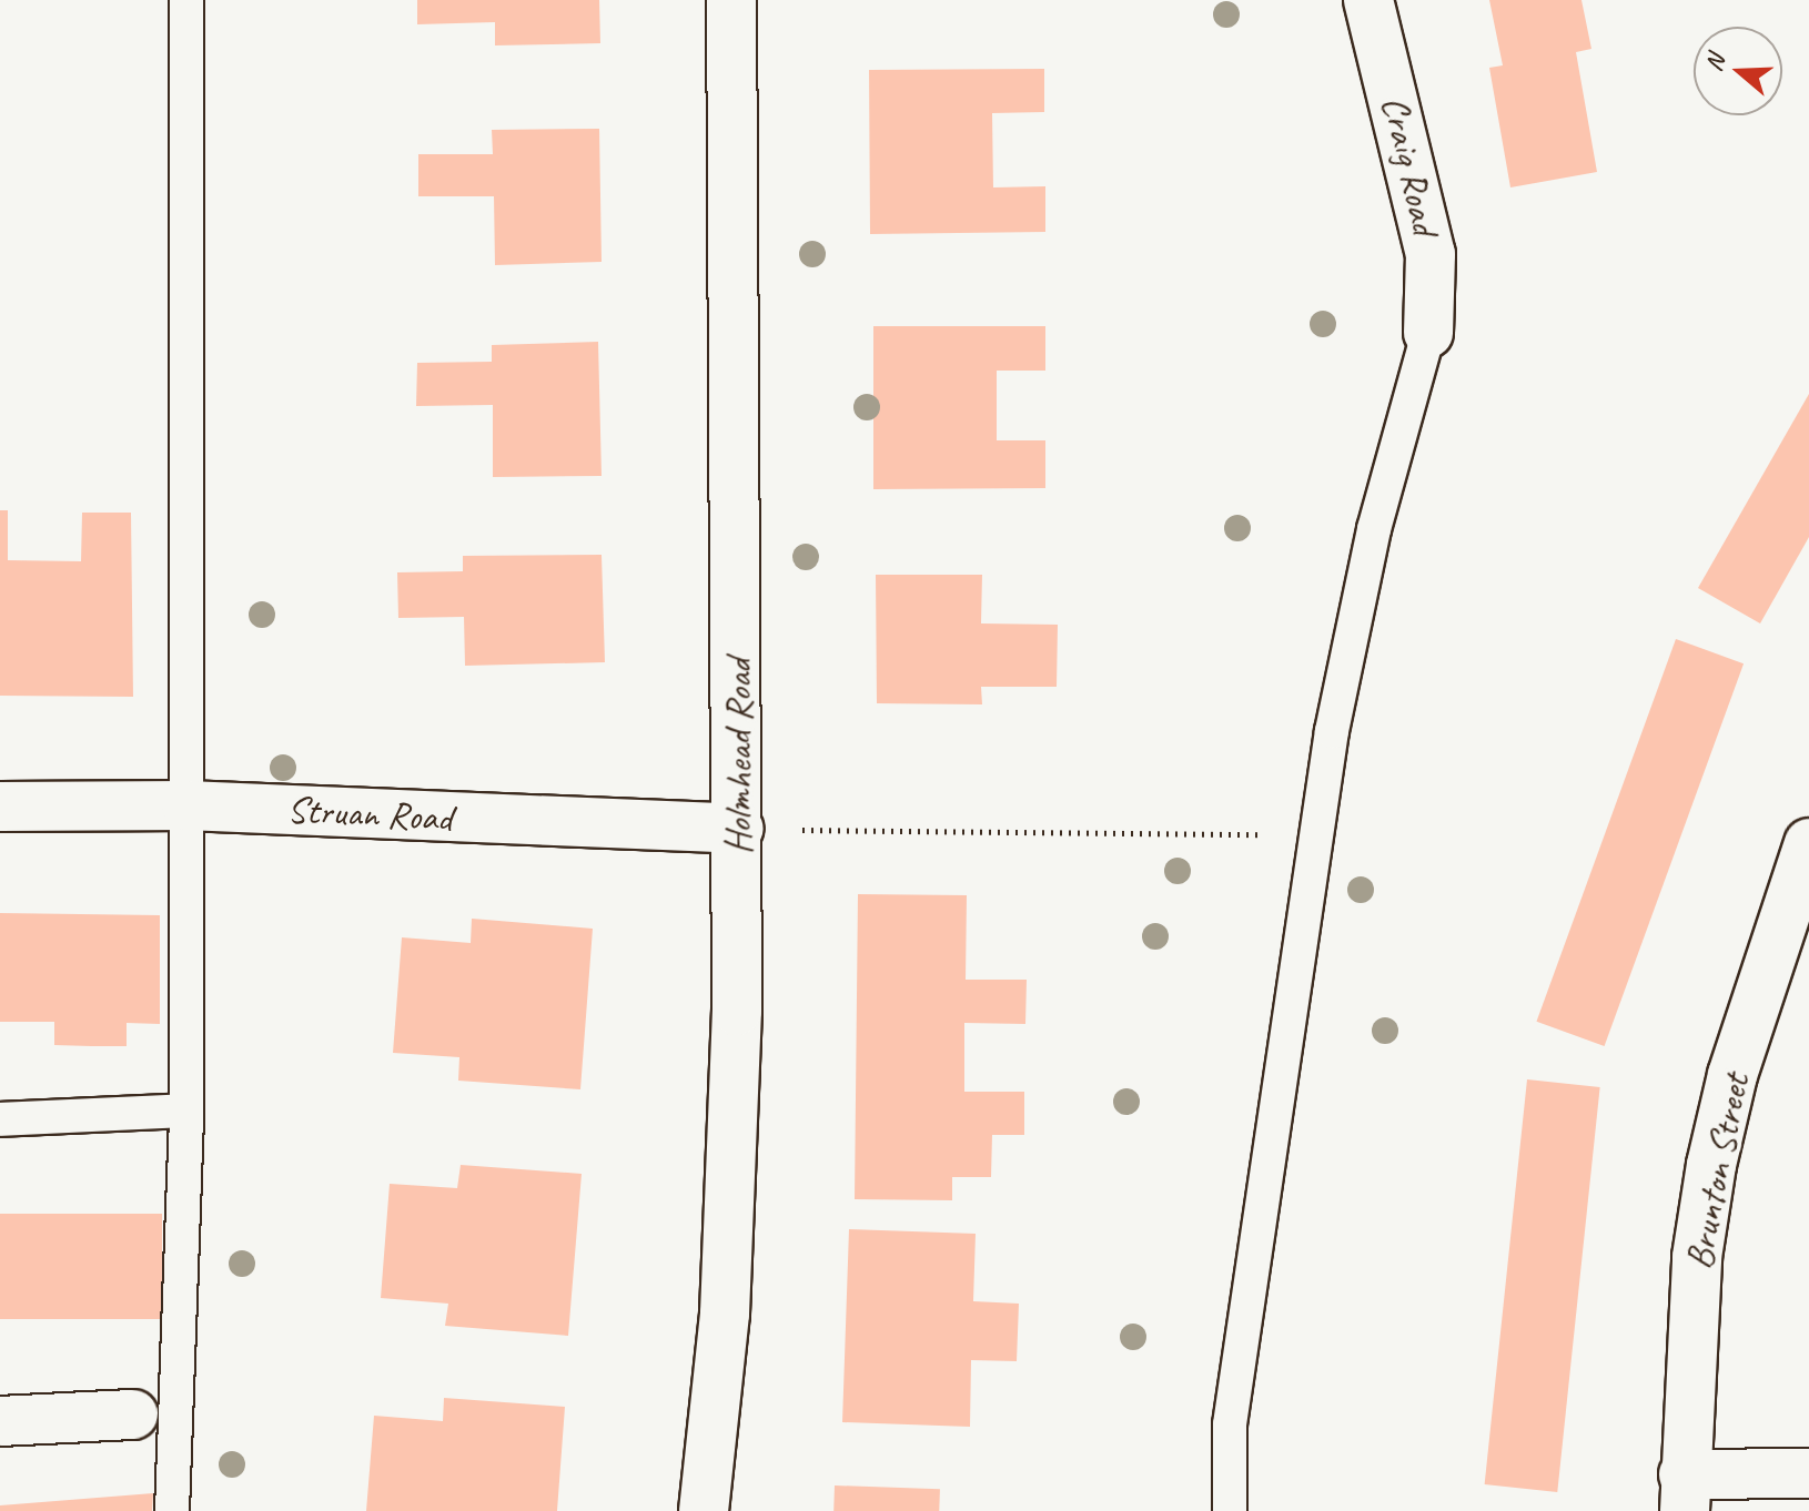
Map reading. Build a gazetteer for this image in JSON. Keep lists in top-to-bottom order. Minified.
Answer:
{"streets":{"street":["Craig Road","Holmhead Road","Struan Road","Brunton Street"]},"crossings":[["Holmhead Road","Struan Road"]],"north":"left"}
